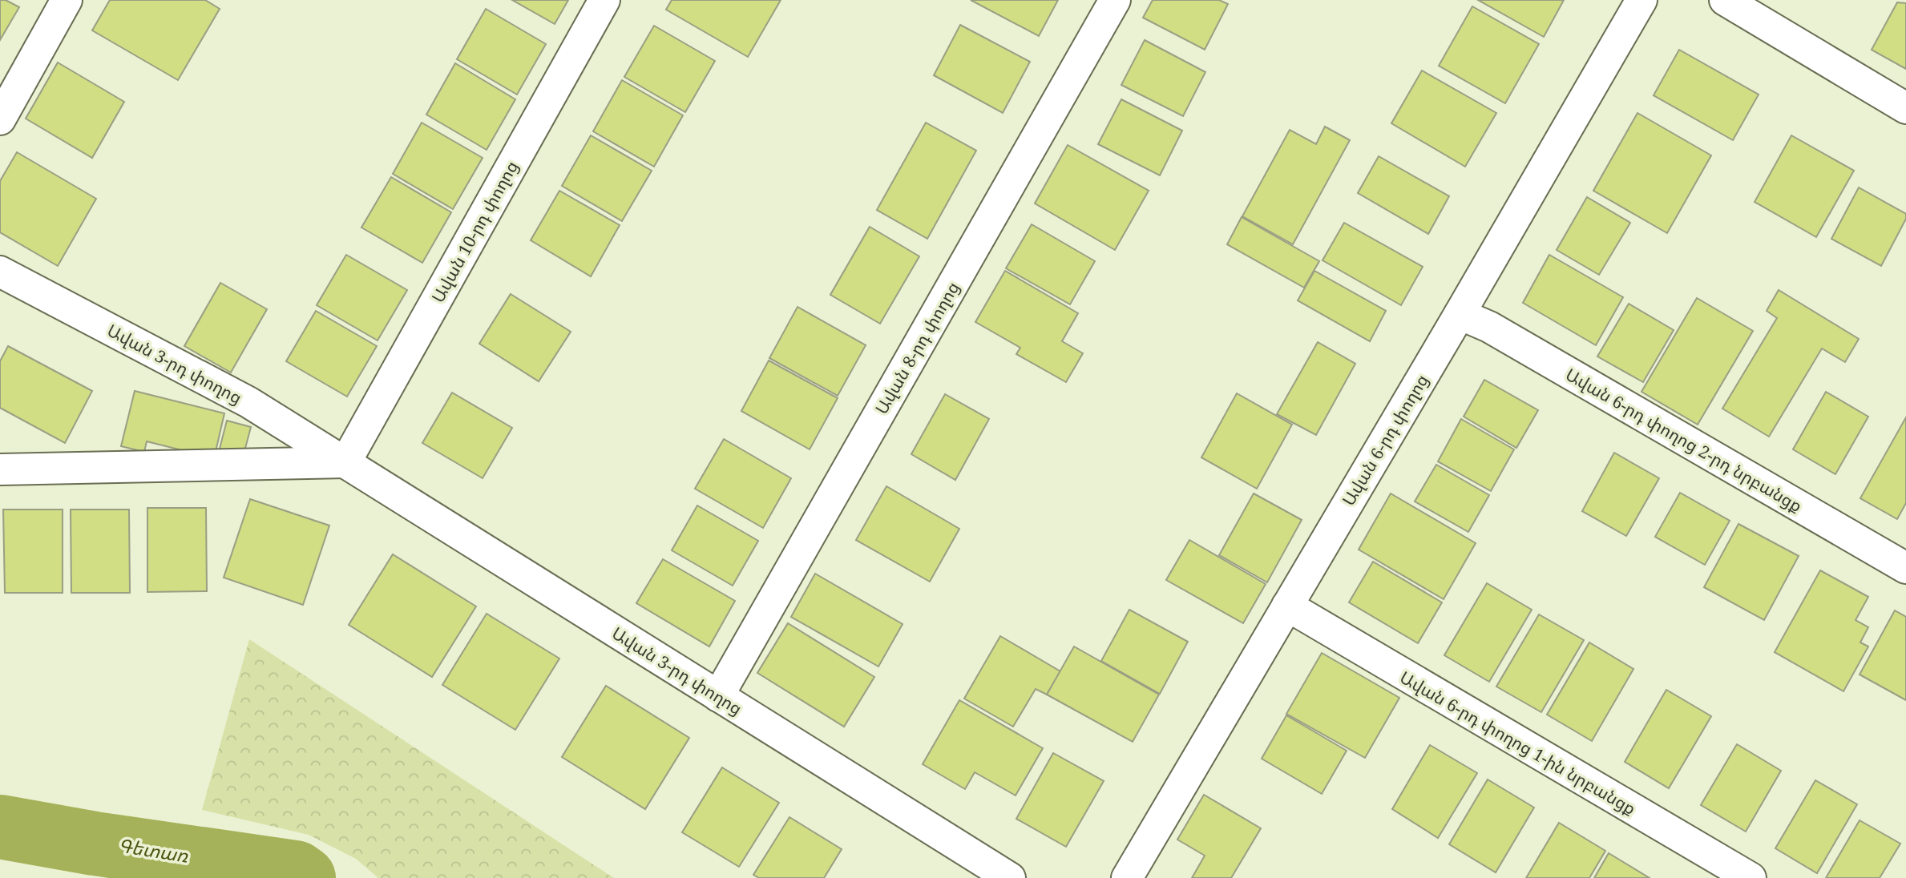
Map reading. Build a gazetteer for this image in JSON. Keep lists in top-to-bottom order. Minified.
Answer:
{"streets":{"street":["Ավան 10-րդ փողոց","Ավան 8-րդ փողոց","Ավան 3-րդ փողոց","Ավան 6-րդ փողոց","Ավան 6-րդ փողոց 2-րդ նրբանցք","Ավան 6-րդ փողոց 1-ին նրբանցք"]},"crossings":[["Ավան 10-րդ փողոց","Ավան 3-րդ փողոց"],["Ավան 8-րդ փողոց","Ավան 3-րդ փողոց"],["Ավան 6-րդ փողոց","Ավան 6-րդ փողոց 2-րդ նրբանցք"],["Ավան 6-րդ փողոց","Ավան 6-րդ փողոց 1-ին նրբանցք"]],"water":["Գետառ"]}
